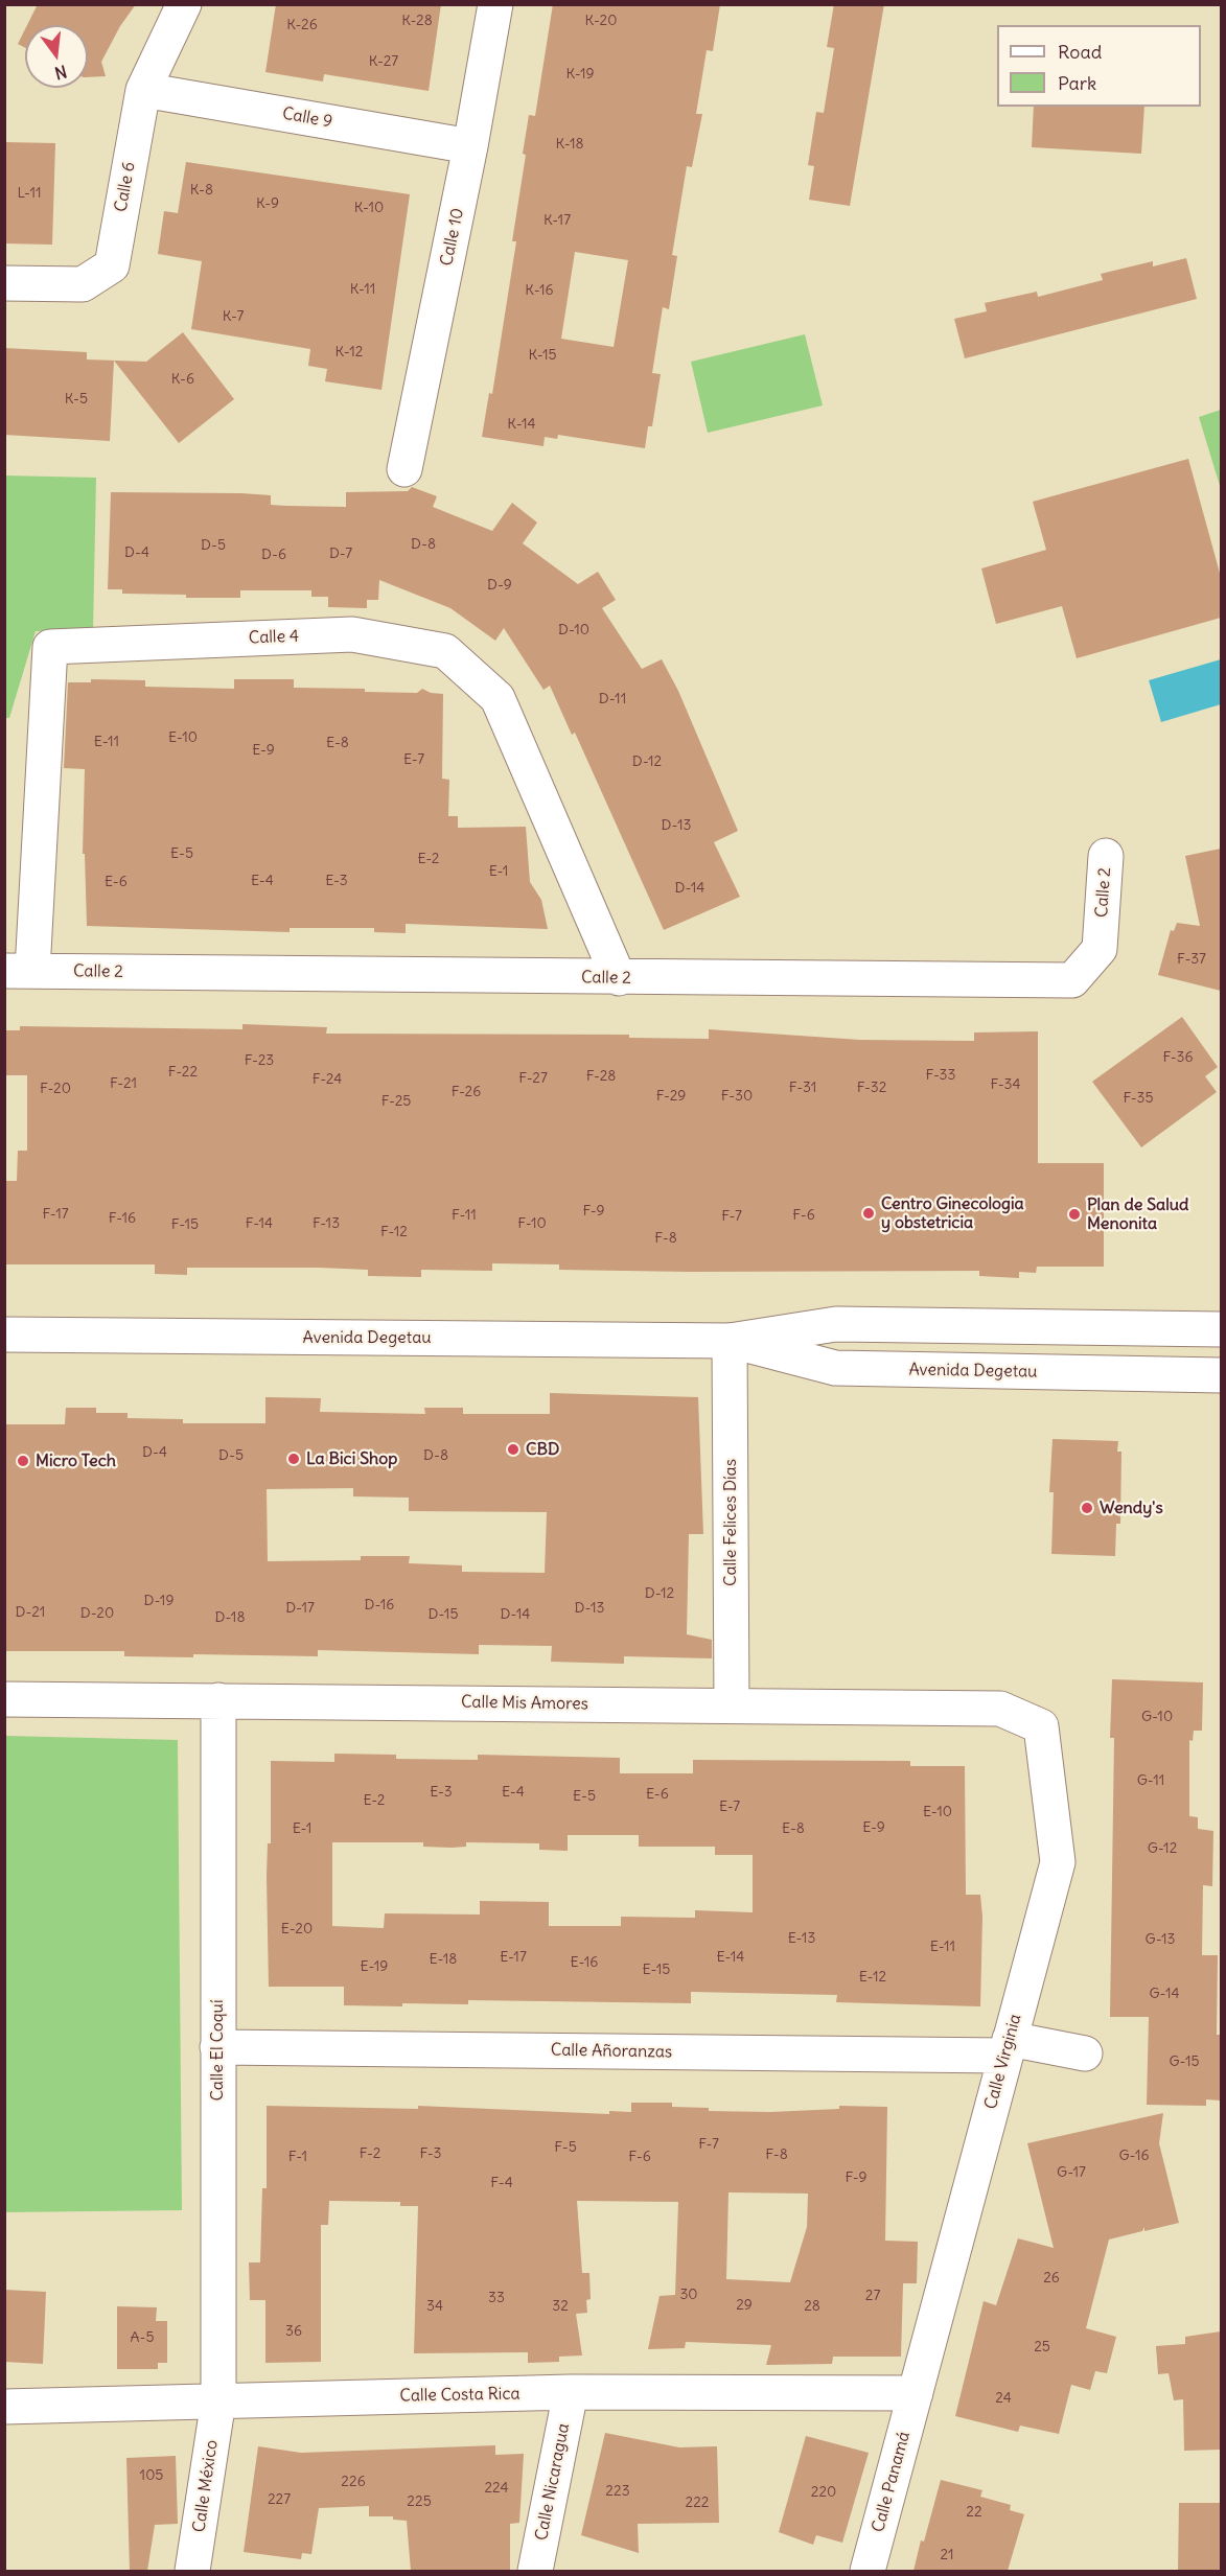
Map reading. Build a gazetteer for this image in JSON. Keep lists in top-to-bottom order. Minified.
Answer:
{"streets":{"street":["Calle 9","Calle 6","Calle 10","Calle 4","Calle 2","Avenida Degetau","Calle Felices Días","Calle Mis Amores","Calle El Coquí","Calle Añoranzas","Calle Virginia","Calle Costa Rica","Calle Nicaragua","Calle Panamá","Calle México"]},"crossings":[["Calle 9","Calle 6"],["Calle 9","Calle 10"],["Calle 4","Calle 2"],["Avenida Degetau","Calle Felices Días"],["Calle Felices Días","Calle Mis Amores"],["Calle Mis Amores","Calle El Coquí"],["Calle Mis Amores","Calle Virginia"],["Calle El Coquí","Calle Añoranzas"],["Calle El Coquí","Calle Costa Rica"],["Calle El Coquí","Calle México"],["Calle Añoranzas","Calle Virginia"],["Calle Virginia","Calle Costa Rica"],["Calle Virginia","Calle Panamá"],["Calle Costa Rica","Calle Nicaragua"],["Calle Costa Rica","Calle Panamá"],["Calle Costa Rica","Calle México"]],"places":["Centro Ginecologia y obstetricia","Plan de Salud Menonita","CBD","La Bici Shop","Micro Tech","Wendy's"],"house_numbers":["K-28","K-20","K-26","K-27","K-19","K-18","K-8","L-11","K-9","K-10","K-17","K-11","K-16","K-7","K-12","K-15","K-6","K-5","K-14","D-8","D-5","D-4","D-7","D-6","D-9","D-10","D-11","E-10","E-11","E-8","E-9","E-7","D-12","D-13","E-5","E-2","E-1","E-4","E-3","E-6","D-14","F-37","F-36","F-23","F-22","F-33","F-28","F-27","F-24","F-21","F-34","F-31","F-32","F-20","F-26","F-29","F-30","F-35","F-25","F-9","F-17","F-11","F-6","F-7","F-16","F-14","F-13","F-10","F-15","F-12","F-8","D-4","D-5","D-8","D-12","D-19","D-16","D-17","D-13","D-21","D-20","D-15","D-14","D-18","G-10","G-11","E-3","E-4","E-6","E-5","E-2","E-7","E-10","E-9","E-1","E-8","G-12","E-20","E-13","G-13","E-11","E-17","E-14","E-18","E-16","E-19","E-15","E-12","G-14","G-15","F-7","F-5","F-2","F-3","F-8","G-16","F-1","F-6","G-17","F-9","F-4","26","30","27","33","29","34","32","28","36","A-5","25","24","105","226","224","223","220","227","225","222","22","21"],"legend":["Road","Park"],"north":"bottom"}
